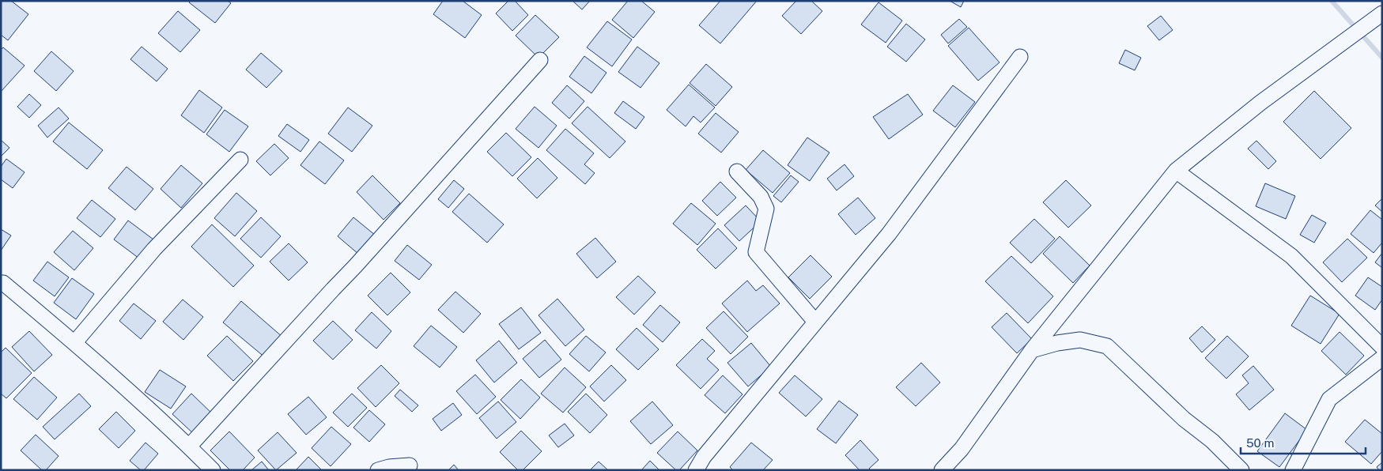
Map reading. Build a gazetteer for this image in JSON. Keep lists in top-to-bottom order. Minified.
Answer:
{"scale_bar":"50 m"}
